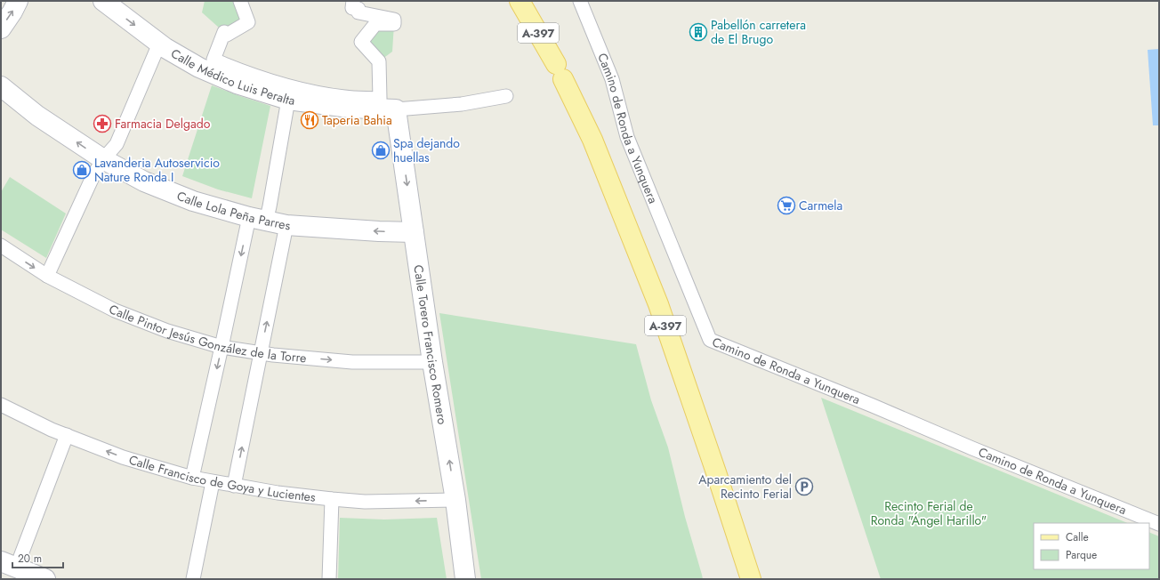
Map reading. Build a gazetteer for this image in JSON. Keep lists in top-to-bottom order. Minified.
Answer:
{"streets":{"main road":["A-397"],"street":["Calle Médico Luis Peralta","Camino de Ronda a Yunquera","Calle Lola Peña Parres","Calle Pintor Jesús González de la Torre","Calle Torero Francisco Romero","Calle Francisco de Goya y Lucientes"]},"crossings":[["Calle Médico Luis Peralta","Calle Torero Francisco Romero"],["Calle Lola Peña Parres","Calle Torero Francisco Romero"],["Calle Pintor Jesús González de la Torre","Calle Torero Francisco Romero"],["Calle Torero Francisco Romero","Calle Francisco de Goya y Lucientes"]],"one_way":["Calle Lola Peña Parres","Calle Pintor Jesús González de la Torre","Calle Francisco de Goya y Lucientes"],"parks":["Recinto Ferial de Ronda \"Ángel Harillo\""],"places":{"building":["Pabellón carretera de El Brugo"],"restaurant":["Taperia Bahia"],"pharmacy":["Farmacia Delgado"],"shop":["Spa dejando huellas","Lavanderia Autoservicio Nature Ronda I"],"supermarket":["Carmela"],"parking":["Aparcamiento del Recinto Ferial"]},"legend":["Calle","Parque"],"scale_bar":"20 m"}
